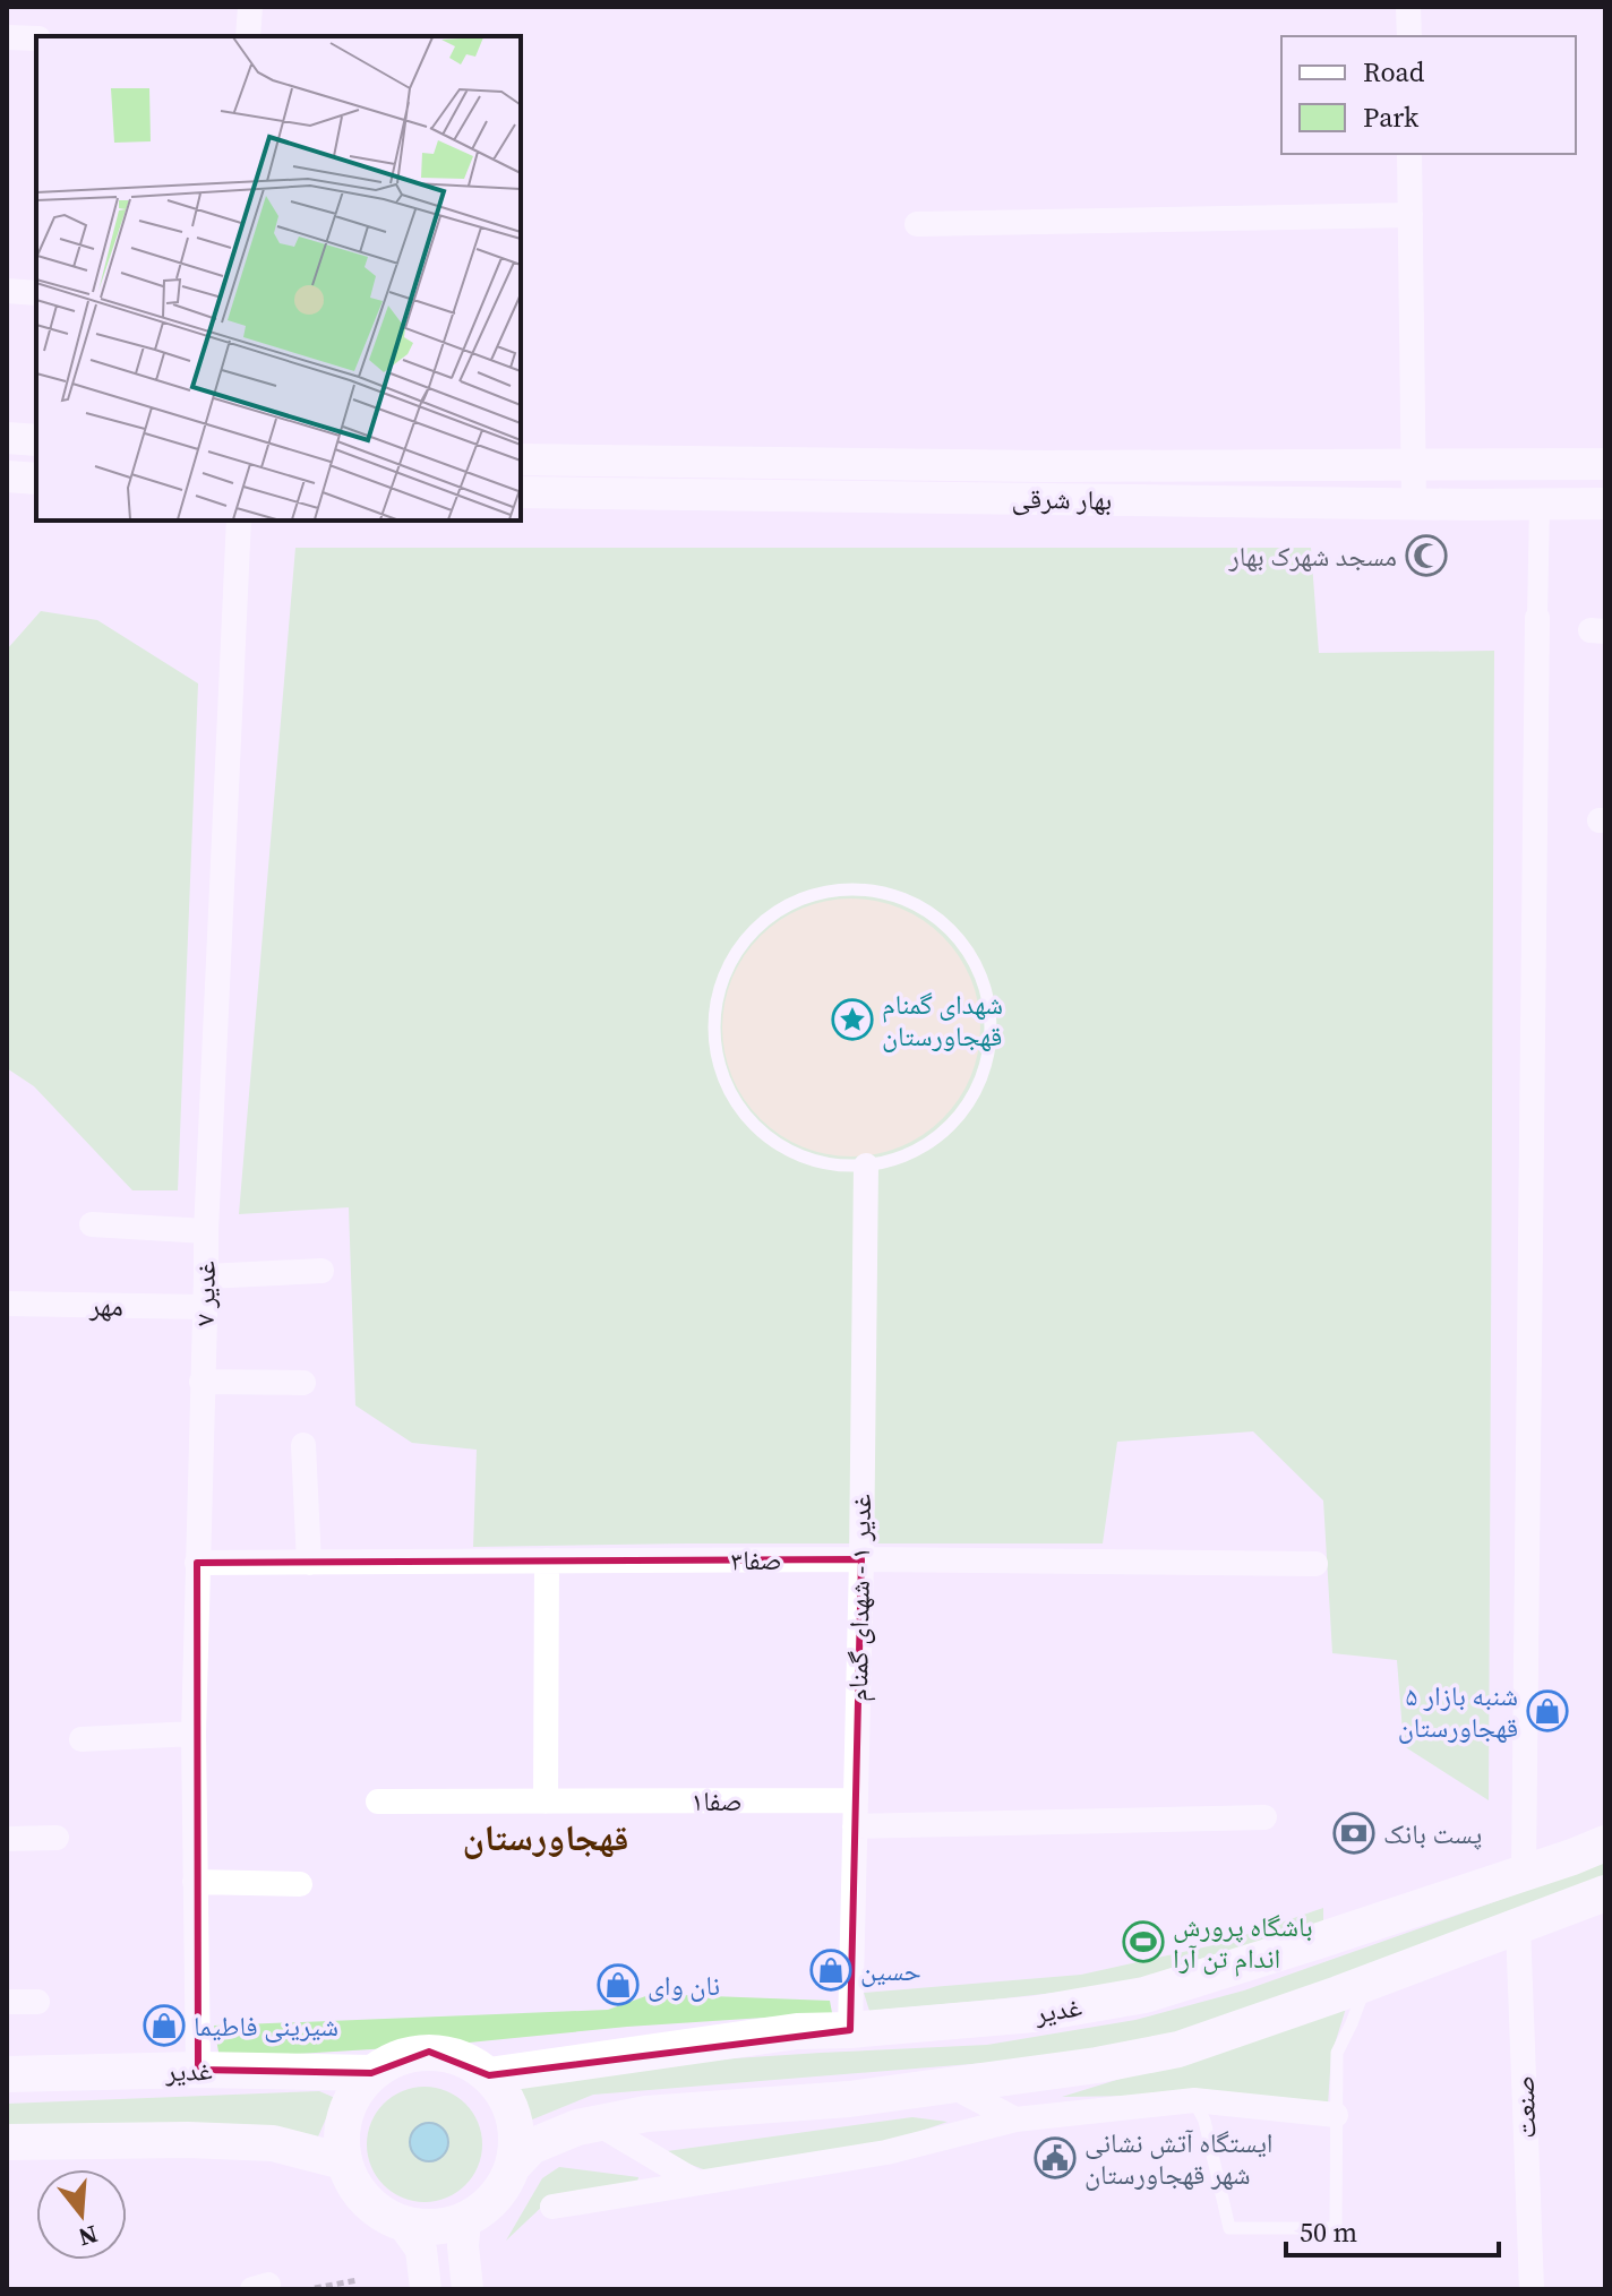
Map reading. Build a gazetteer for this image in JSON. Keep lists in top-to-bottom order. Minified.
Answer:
{"streets":{"main road":["غدیر"],"street":["بهار شرقی","غدیر ۷","مهر","صفا۳","غدیر ۱ - شهدای گمنام","صفا۱","صنعت"]},"crossings":[["غدیر ۷","مهر"],["غدیر ۷","صفا۳"],["غدیر ۷","غدیر"],["صفا۳","غدیر ۱ - شهدای گمنام"],["غدیر ۱ - شهدای گمنام","صفا۱"],["غدیر ۱ - شهدای گمنام","غدیر"]],"districts":["قهجاورستان"],"places":{"mosque":["مسجد شهرک بهار"],"place":["شهدای گمنام قهجاورستان"],"shop":["۵ شنبه بازار قهجاورستان","حسین","نان وای","شیرینی فاطیما"],"bank":["پست بانک"],"sports":["باشگاه پرورش اندام تن آرا"],"public building":["ایستگاه آتش نشانی شهر قهجاورستان"]},"legend":["Road","Park"],"scale_bar":"50 m","north":"bottom"}
